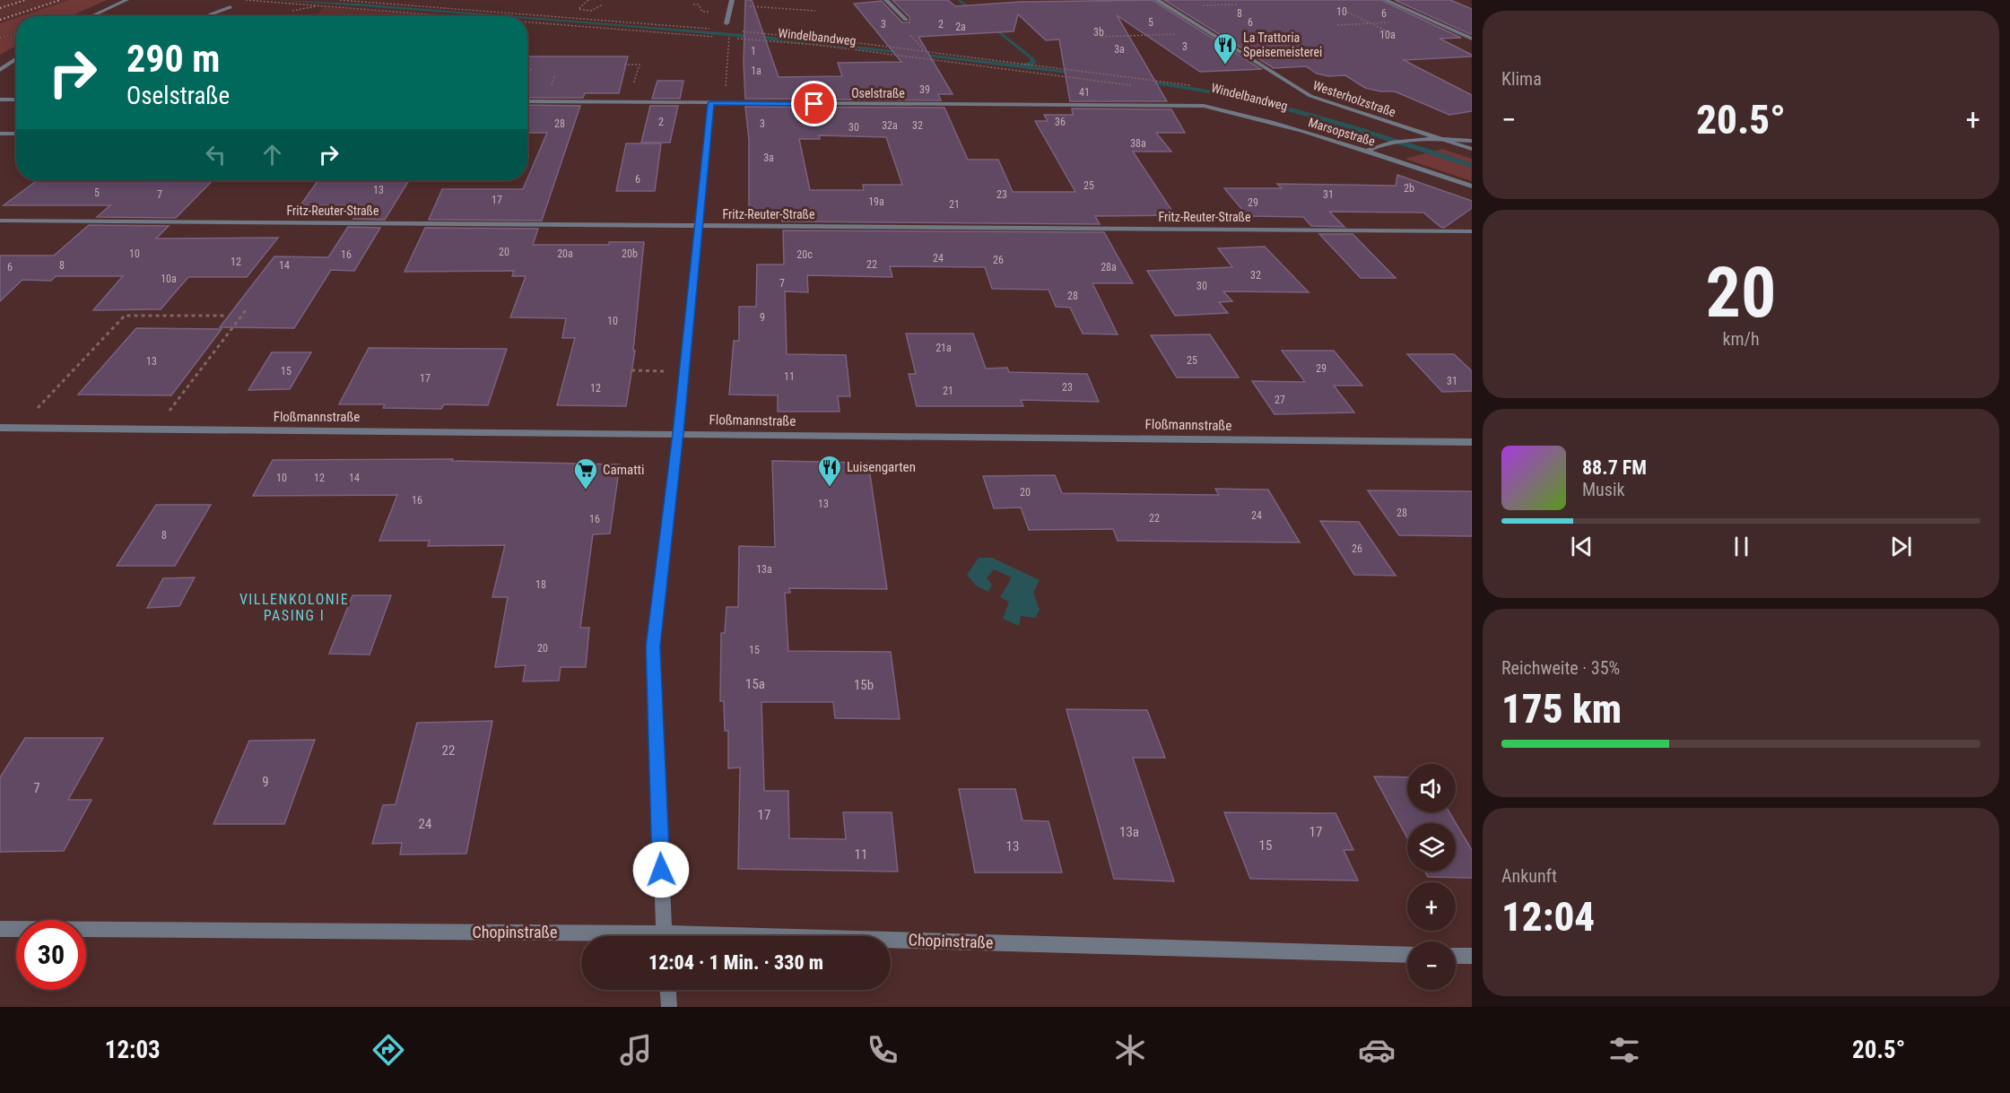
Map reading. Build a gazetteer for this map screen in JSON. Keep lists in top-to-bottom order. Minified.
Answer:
{"streets":{"street":["Oselstraße","Westerholzstraße","Marsopstraße","Fritz-Reuter-Straße","Floßmannstraße","Chopinstraße"],"path":["Windelbandweg"]},"crossings":[["Windelbandweg","Oselstraße"],["Oselstraße","Marsopstraße"]],"districts":["VILLENKOLONIE PASING I"],"places":{"restaurant":["La Trattoria Speisemeisterei","Luisengarten"],"supermarket":["Camatti"]},"house_numbers":["10","8","6","5","6","3","2","2a","3b","10a","3","3a","1","1a","39","41","2","36","28","3","32a","32","30","38a","3a","6","25","2b","13","5","7","23","31","17","19a","29","21","20","10","20a","20b","16","20c","24","26","12","22","8","14","6","28a","32","10a","7","30","28","9","10","21a","25","13","29","15","11","17","31","23","12","21","27","10","12","14","20","16","13","28","24","22","16","8","26","13a","18","20","15","15a","15b","22","9","7","17","24","13a","17","15","13","11"],"page":{"tile":["Klima",["20","km/h"],["Reichweite · 35%","175 km"],["Ankunft","12:04"]],"turn":["290 m","Oselstraße"],"heat":["−","20.5°","+"],"song":["88.7 FM","Musik"],"map_buttons":["+","−"],"limit":"30","trip":"12:04 · 1 Min. · 330 m","tabs":["12:03","20.5°"]}}
